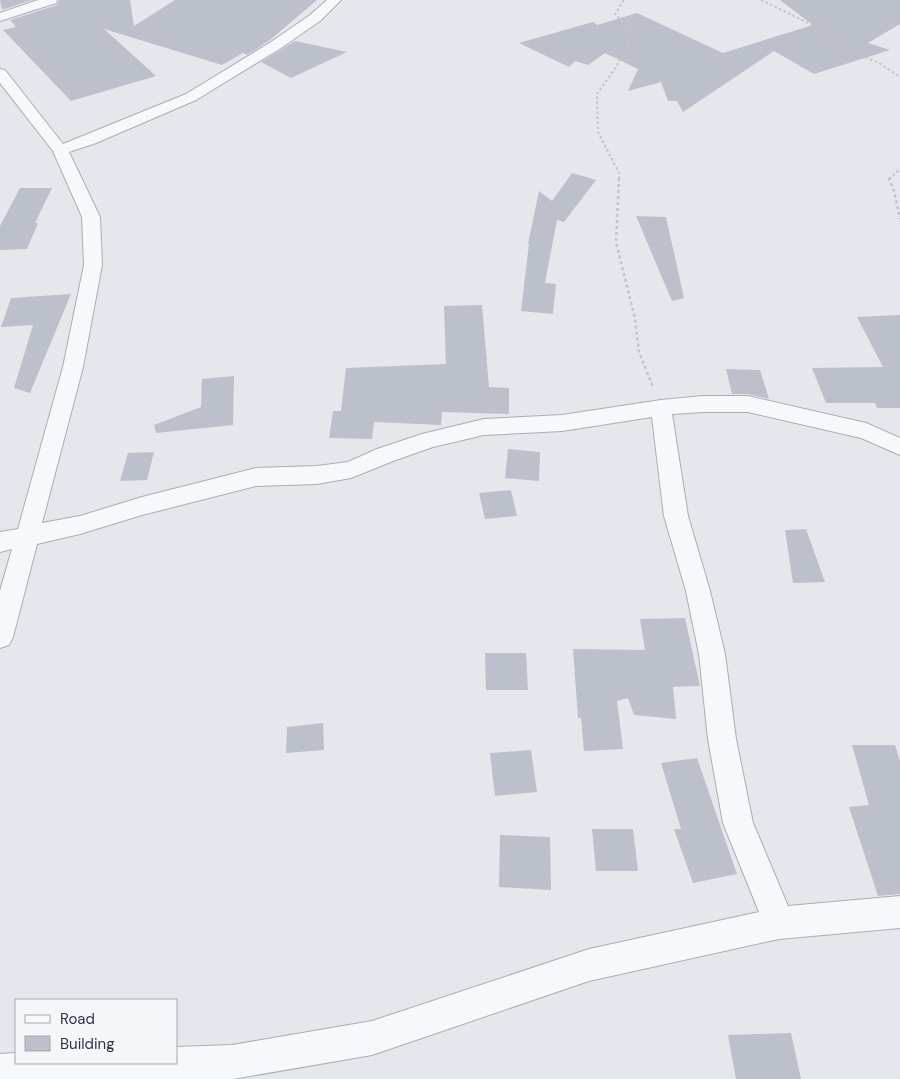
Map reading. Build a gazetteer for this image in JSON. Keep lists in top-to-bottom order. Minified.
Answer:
{"legend":["Road","Building"]}
